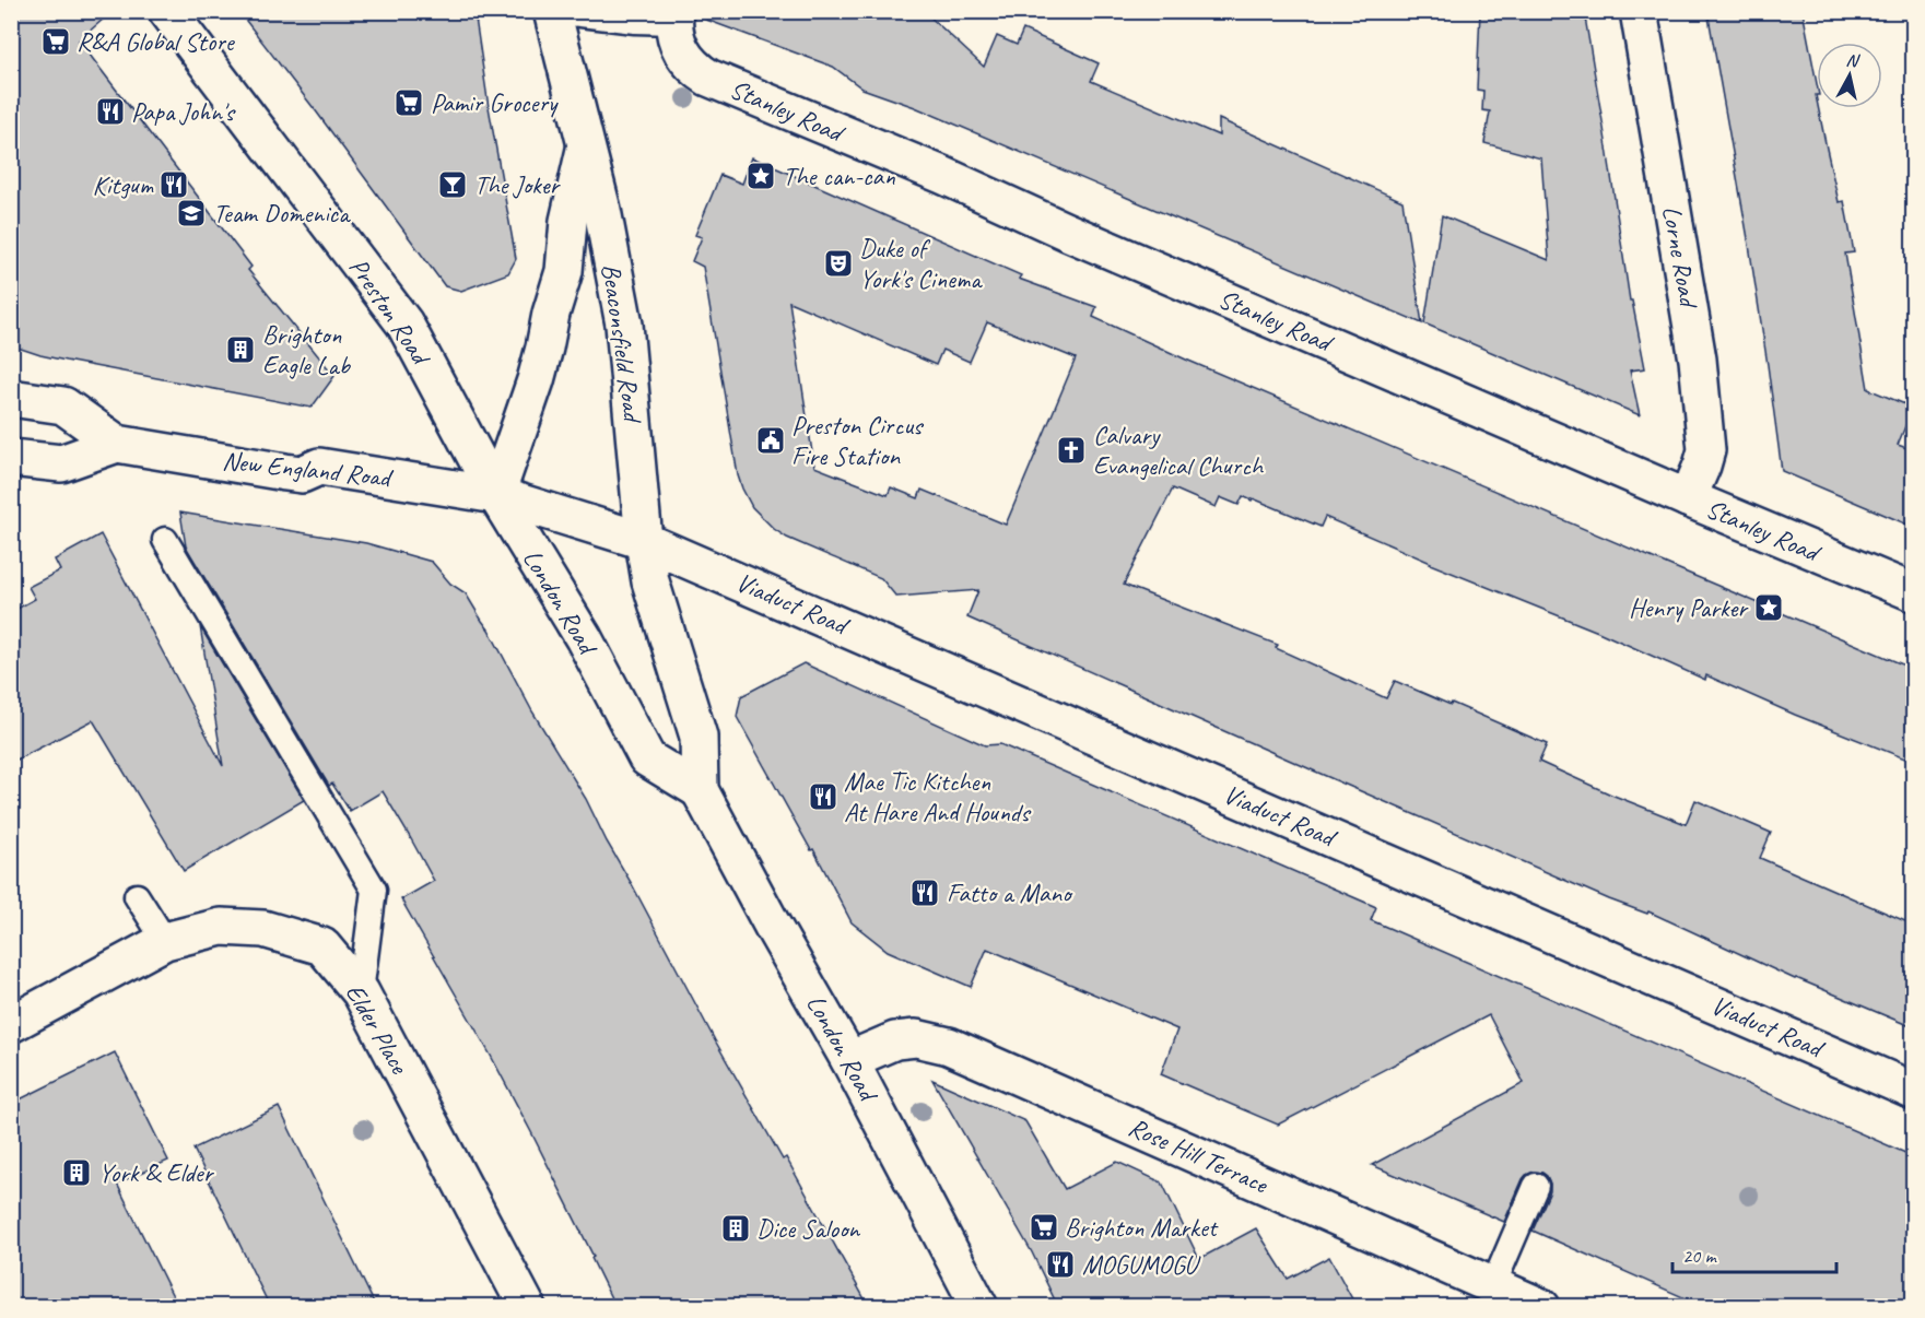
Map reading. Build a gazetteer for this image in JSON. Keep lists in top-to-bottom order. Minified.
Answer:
{"streets":{"main road":["Stanley Road","Lorne Road","Preston Road","Beaconsfield Road","New England Road","London Road","Viaduct Road","Elder Place","Rose Hill Terrace"]},"crossings":[["Stanley Road","Lorne Road"],["Preston Road","Beaconsfield Road"],["Preston Road","New England Road"],["Preston Road","London Road"],["Beaconsfield Road","New England Road"],["Beaconsfield Road","London Road"],["Beaconsfield Road","Viaduct Road"],["New England Road","London Road"],["New England Road","Viaduct Road"],["London Road","Viaduct Road"],["London Road","Rose Hill Terrace"]],"places":{"supermarket":["R&A Global Store","Pamir Grocery","Brighton Market"],"restaurant":["Papa John's","Kitgum","Mae Tic Kitchen At Hare And Hounds","Fatto a Mano","MOGUMOGU"],"place":["The can-can","Henry Parker"],"bar":["The Joker"],"school or university":["Team Domenica"],"theatre":["Duke of York's Cinema"],"building":["Brighton Eagle Lab","York & Elder","Dice Saloon"],"public building":["Preston Circus Fire Station"],"church":["Calvary Evangelical Church"]},"scale_bar":"20 m","north":"top"}
